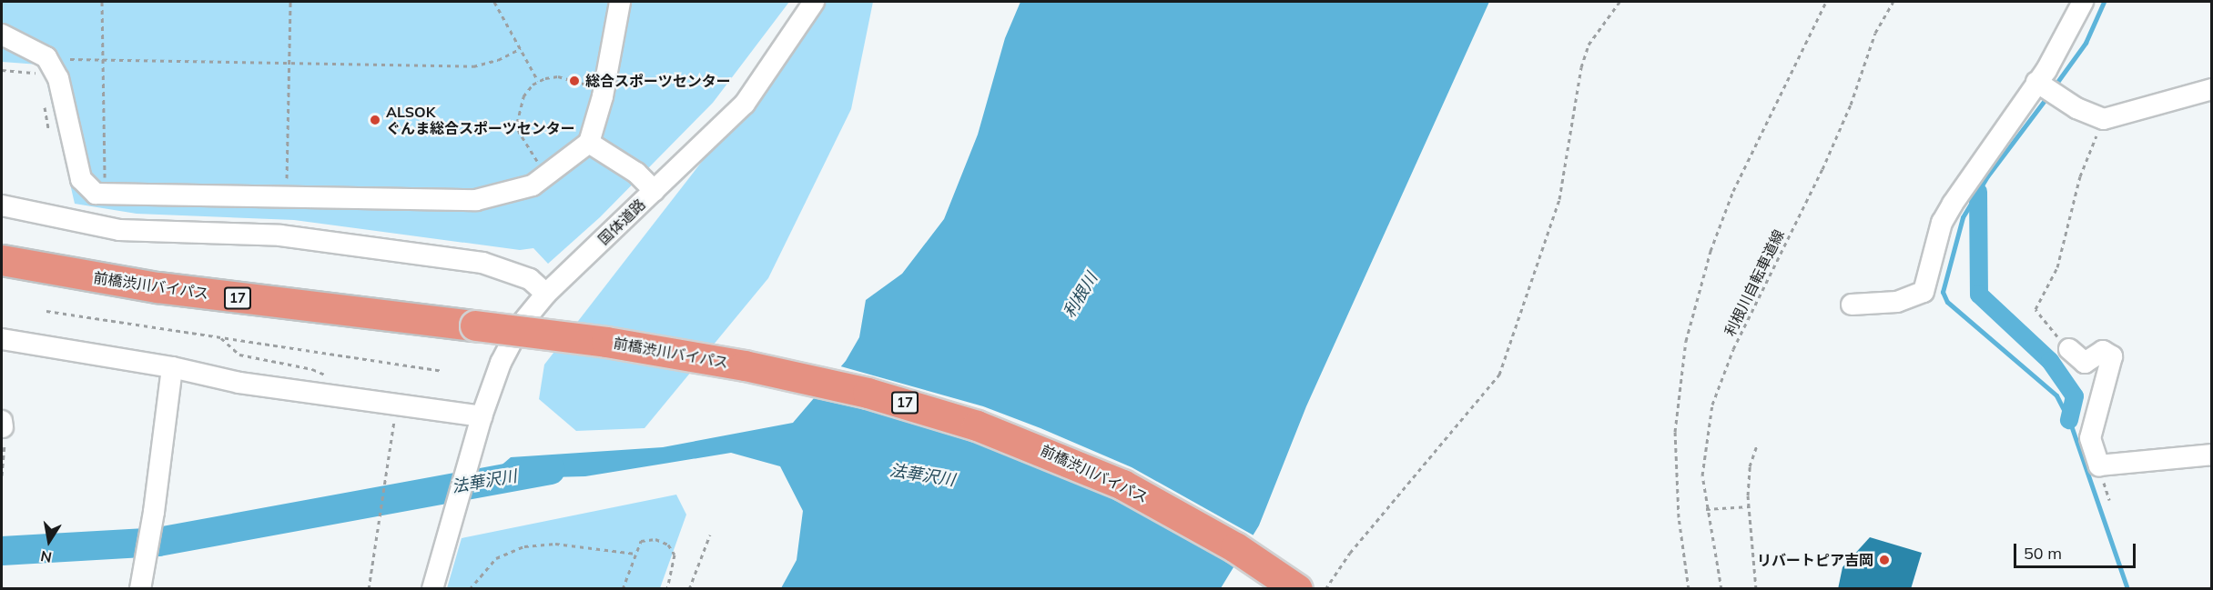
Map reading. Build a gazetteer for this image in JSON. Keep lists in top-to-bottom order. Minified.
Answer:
{"streets":{"highway":["前橋渋川バイパス","17"],"street":["国体道路"],"path":["利根川自転車道線"]},"water":["利根川","法華沢川"],"places":["総合スポーツセンター","ALSOK ぐんま総合スポーツセンター","リバートピア吉岡"],"scale_bar":"50 m","north":"bottom"}
